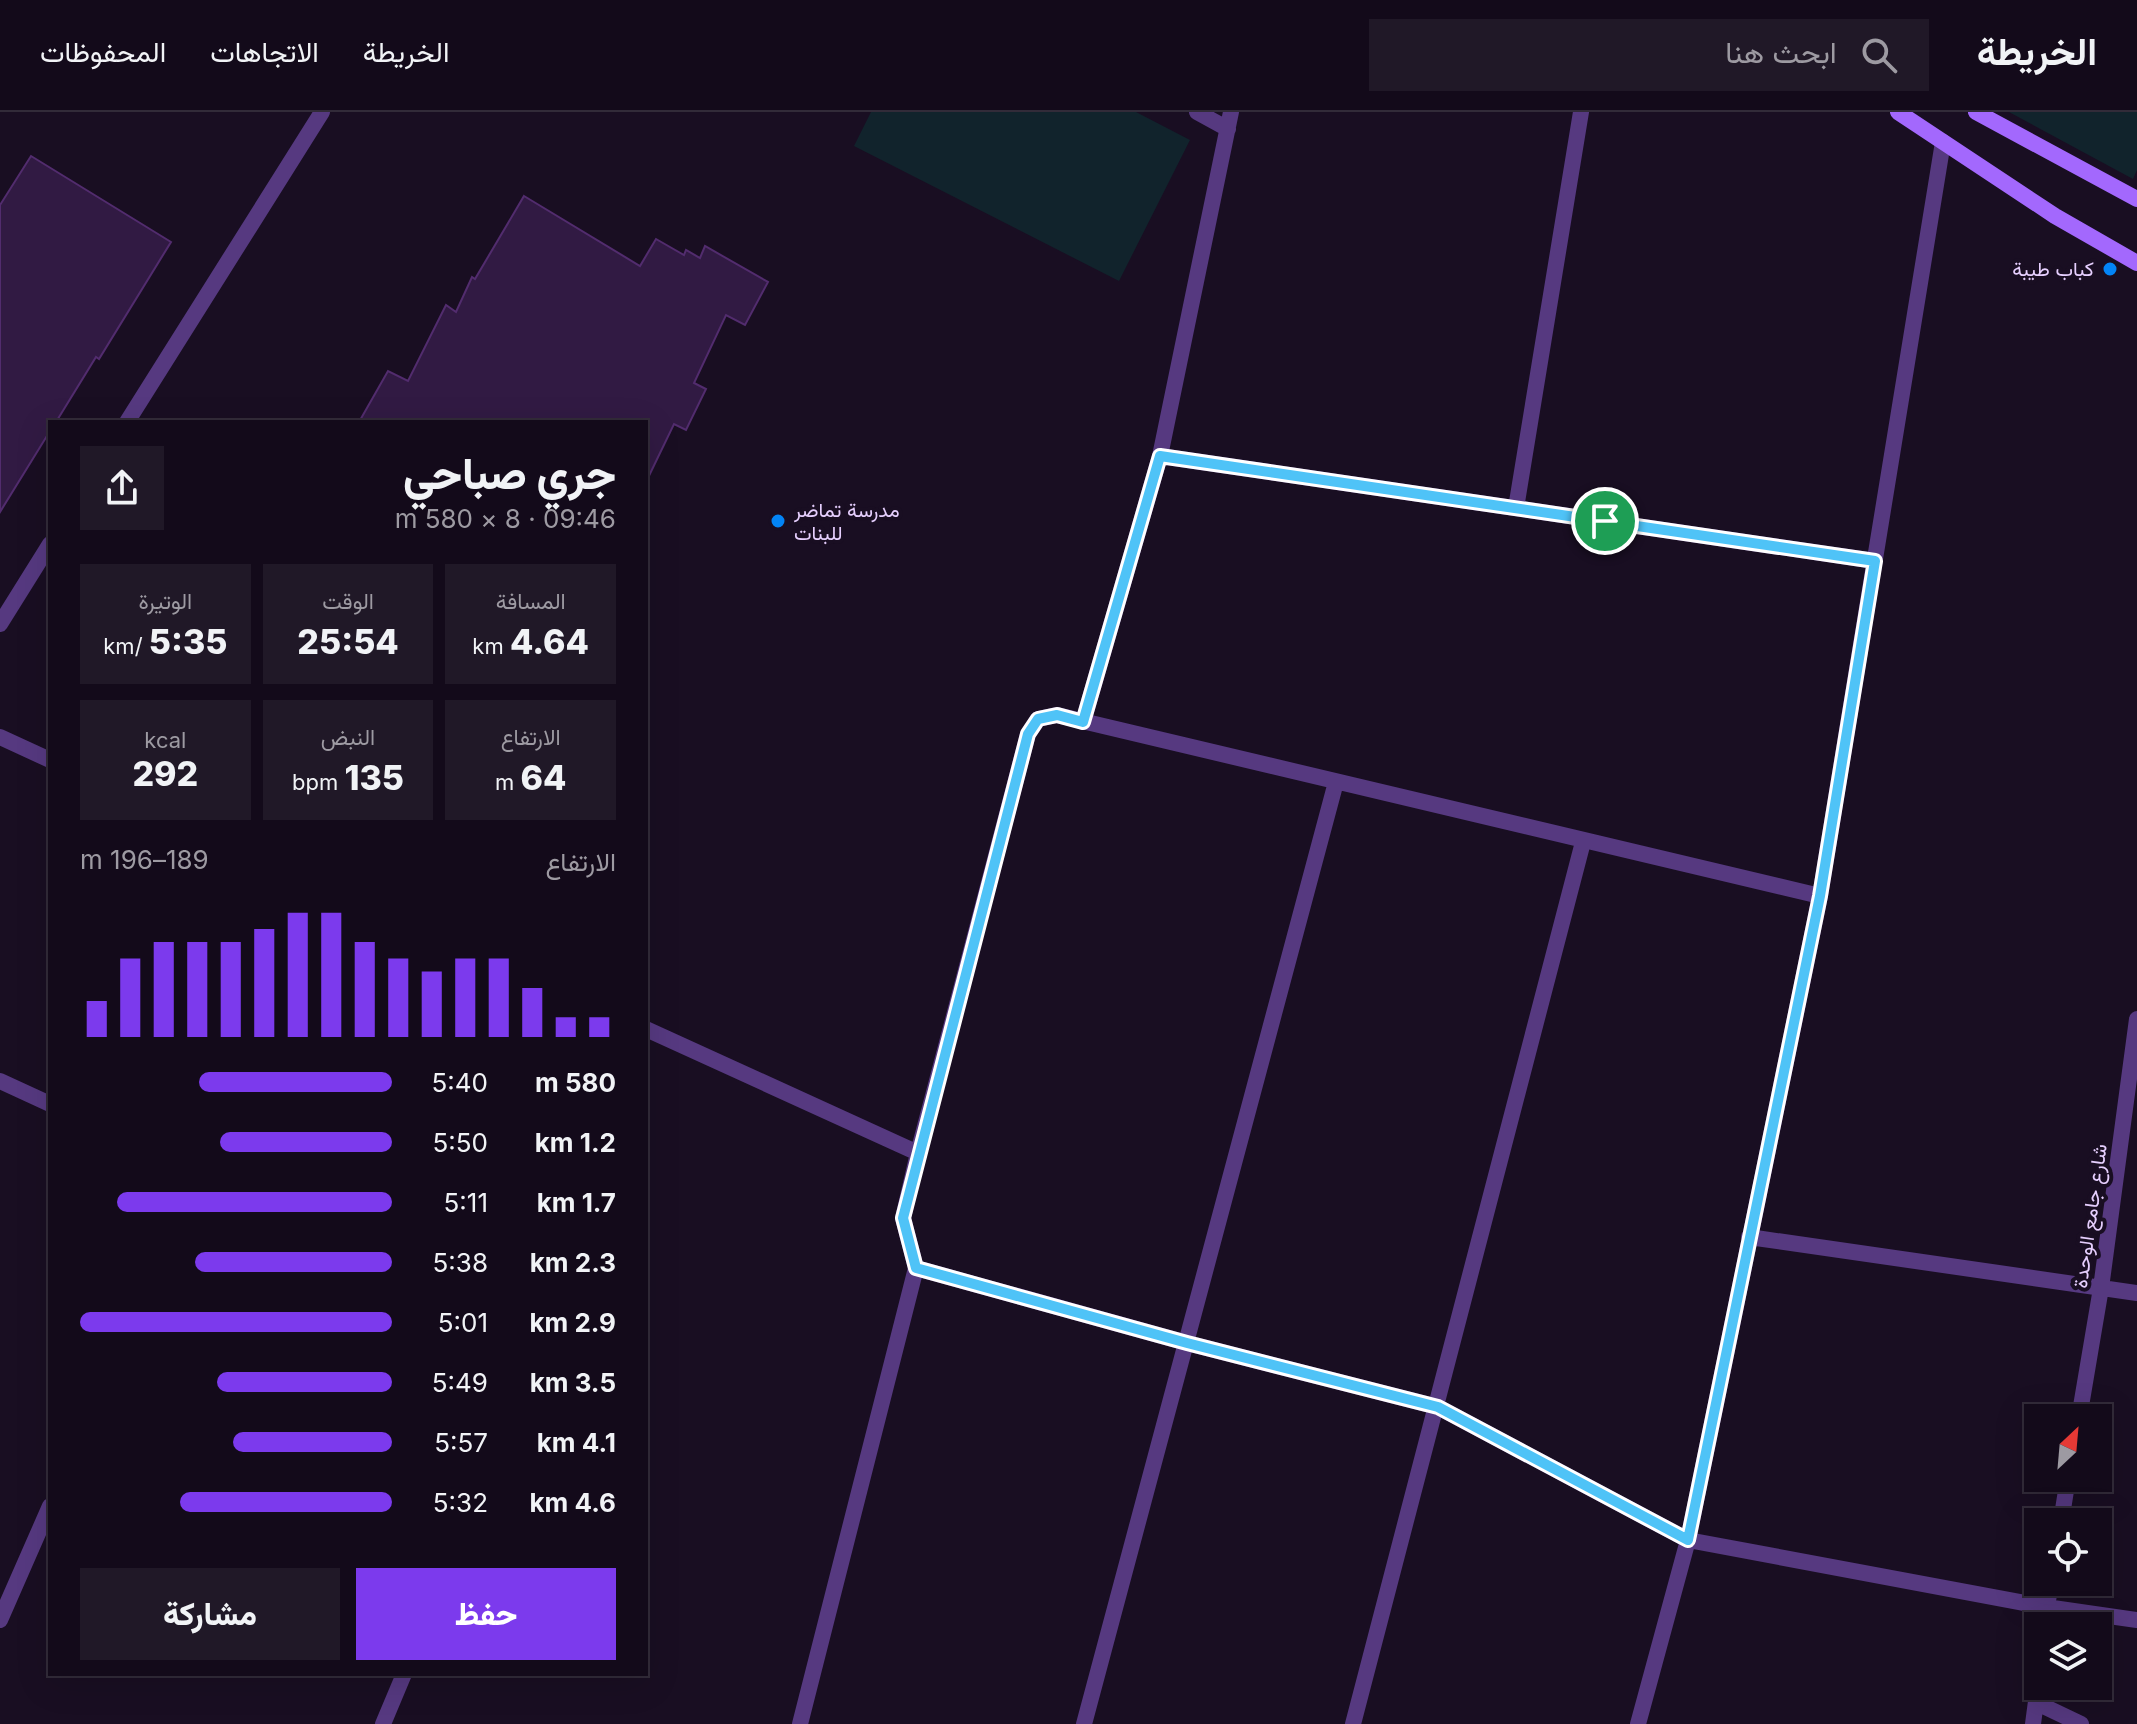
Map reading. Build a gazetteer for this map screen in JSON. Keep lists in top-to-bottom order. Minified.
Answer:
{"streets":{"street":["شارع جامع الوحدة"]},"places":["كباب طيبة","مدرسة تماضر للبنات"],"north":"top right","page":{"header":"الخريطة","search":"ابحث هنا","nav":["الخريطة","الاتجاهات","المحفوظات"],"heading":["جري صباحي","09:46 · 8 × 580 m"],"stats":[["المسافة","4.64 km"],["الوقت","25:54"],["الوتيرة","5:35 /km"],["الارتفاع","64 m"],["النبض","135 bpm"],["kcal","292"]],"chart":["الارتفاع","189–196 m"],"list":[{"name":"580 m","note":"5:40"},{"name":"1.2 km","note":"5:50"},{"name":"1.7 km","note":"5:11"},{"name":"2.3 km","note":"5:38"},{"name":"2.9 km","note":"5:01"},{"name":"3.5 km","note":"5:49"},{"name":"4.1 km","note":"5:57"},{"name":"4.6 km","note":"5:32"}],"buttons":["حفظ","مشاركة"]}}
